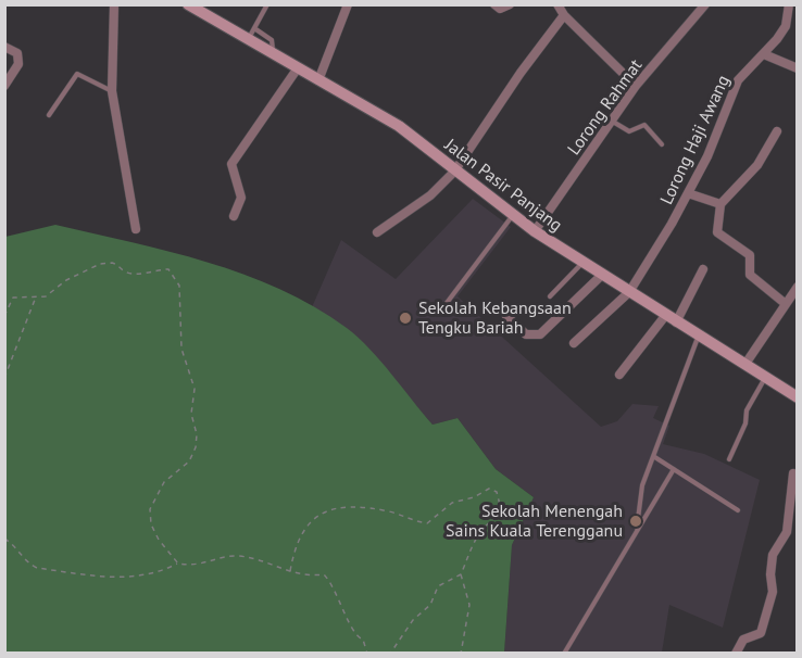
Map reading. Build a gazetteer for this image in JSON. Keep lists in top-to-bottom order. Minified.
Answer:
{"streets":{"main road":["Jalan Pasir Panjang"],"street":["Lorong Rahmat","Lorong Haji Awang"]},"crossings":[["Lorong Rahmat","Jalan Pasir Panjang"],["Lorong Haji Awang","Jalan Pasir Panjang"]],"places":["Sekolah Kebangsaan Tengku Bariah","Sekolah Menengah Sains Kuala Terengganu"]}
